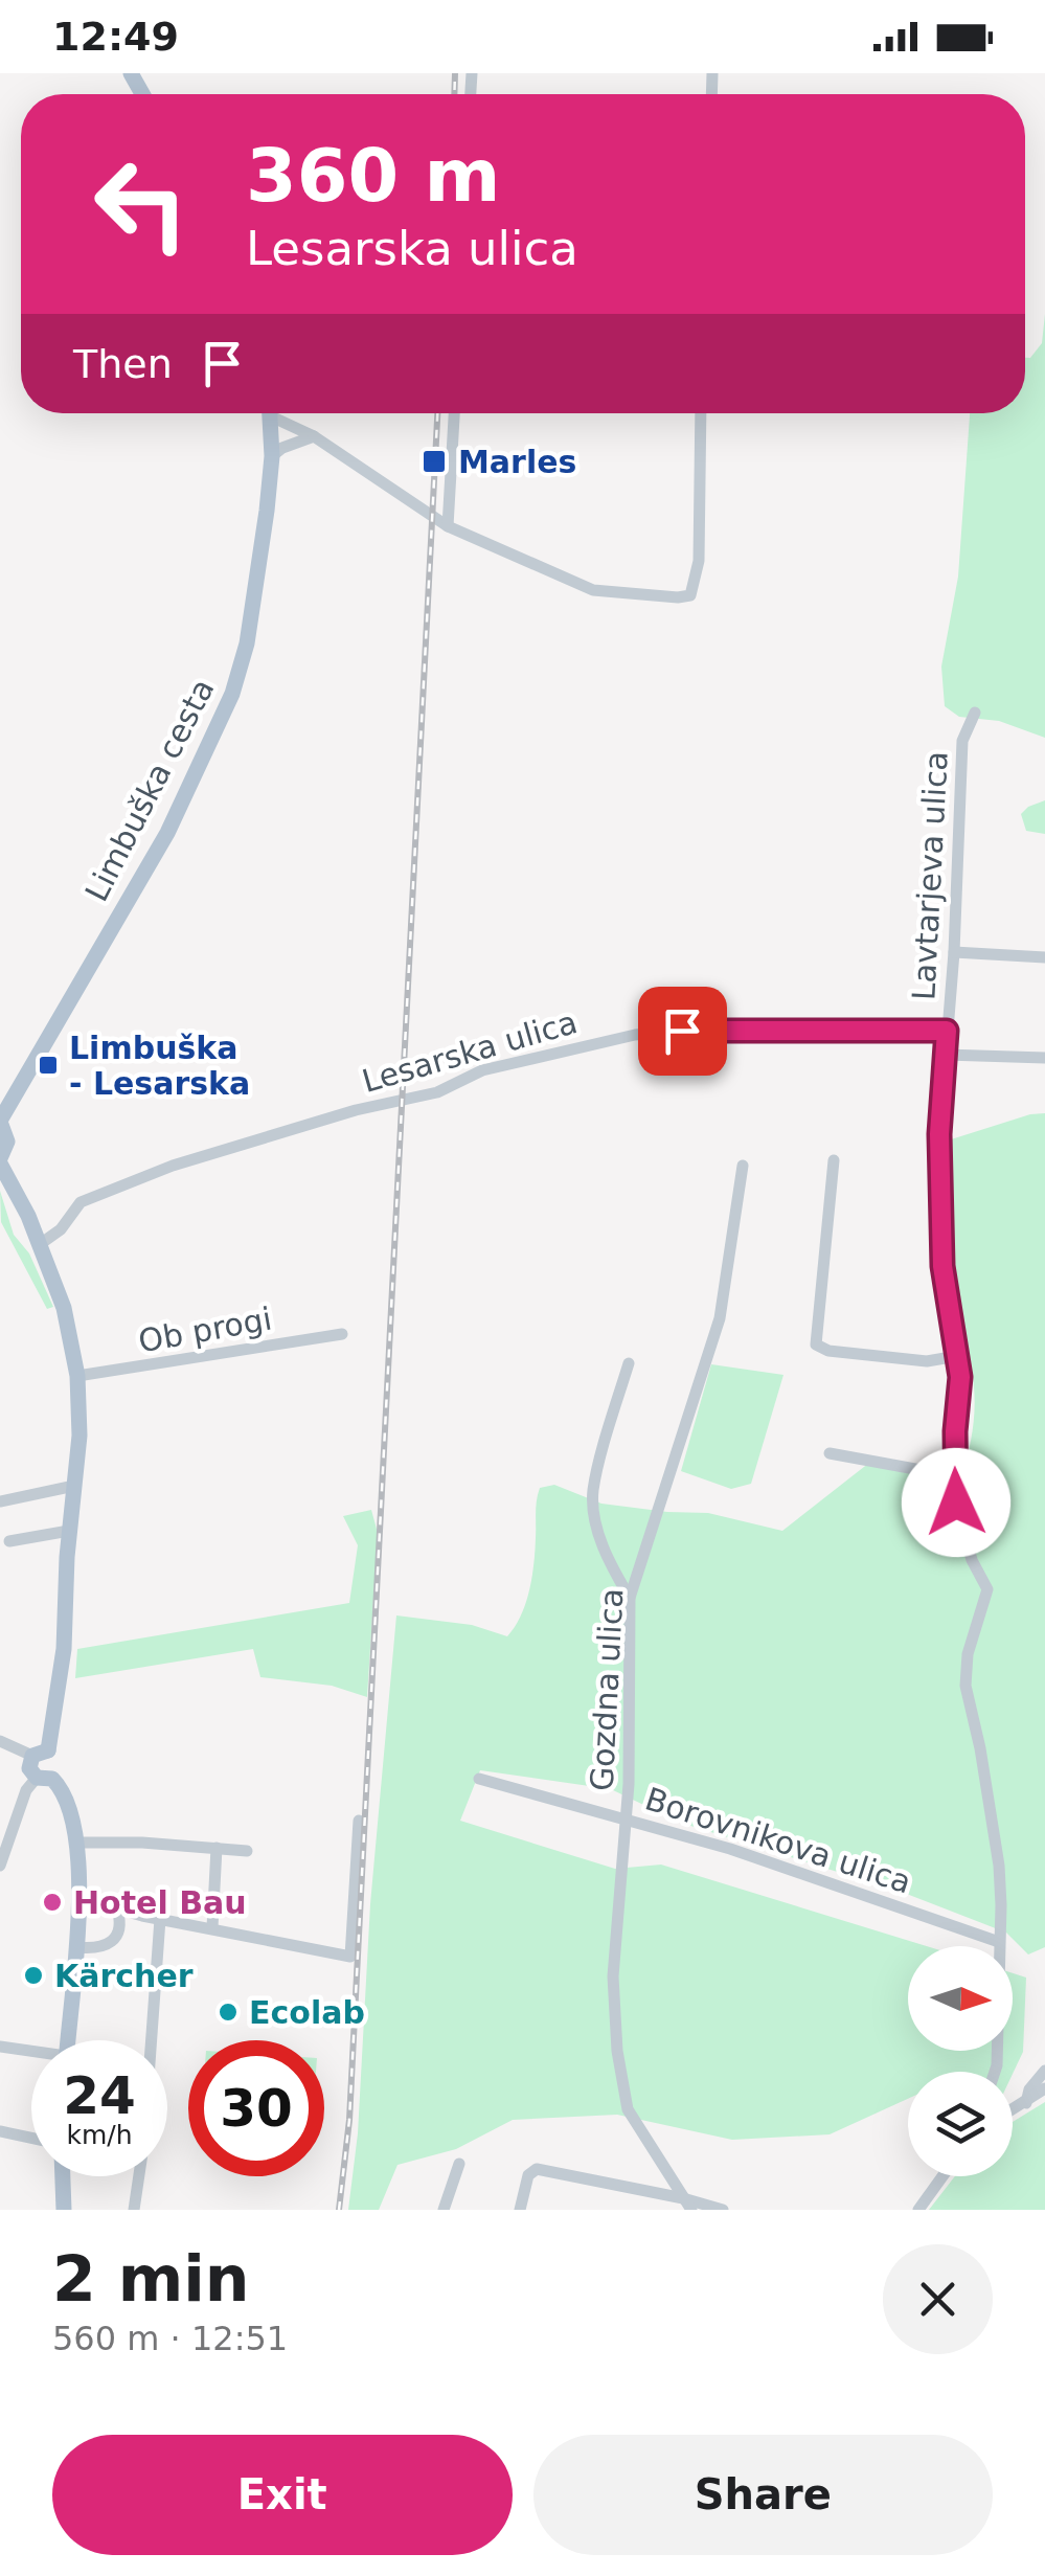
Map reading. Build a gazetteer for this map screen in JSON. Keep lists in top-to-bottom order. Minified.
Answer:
{"streets":{"main road":["Limbuška cesta"],"street":["Lavtarjeva ulica","Lesarska ulica","Ob progi","Gozdna ulica","Borovnikova ulica"]},"crossings":[["Lavtarjeva ulica","Lesarska ulica"],["Lavtarjeva ulica","Borovnikova ulica"],["Gozdna ulica","Borovnikova ulica"]],"places":{"transit":["Marles","Limbuška - Lesarska"],"other":["Hotel Bau","Kärcher","Ecolab"]},"north":"right","page":{"status":"12:49","turn":["360 m","Lesarska ulica"],"then":"Then","speed":"24 km/h","limit":"30","heading":["2 min","560 m · 12:51"],"buttons":["Exit","Share"]}}
